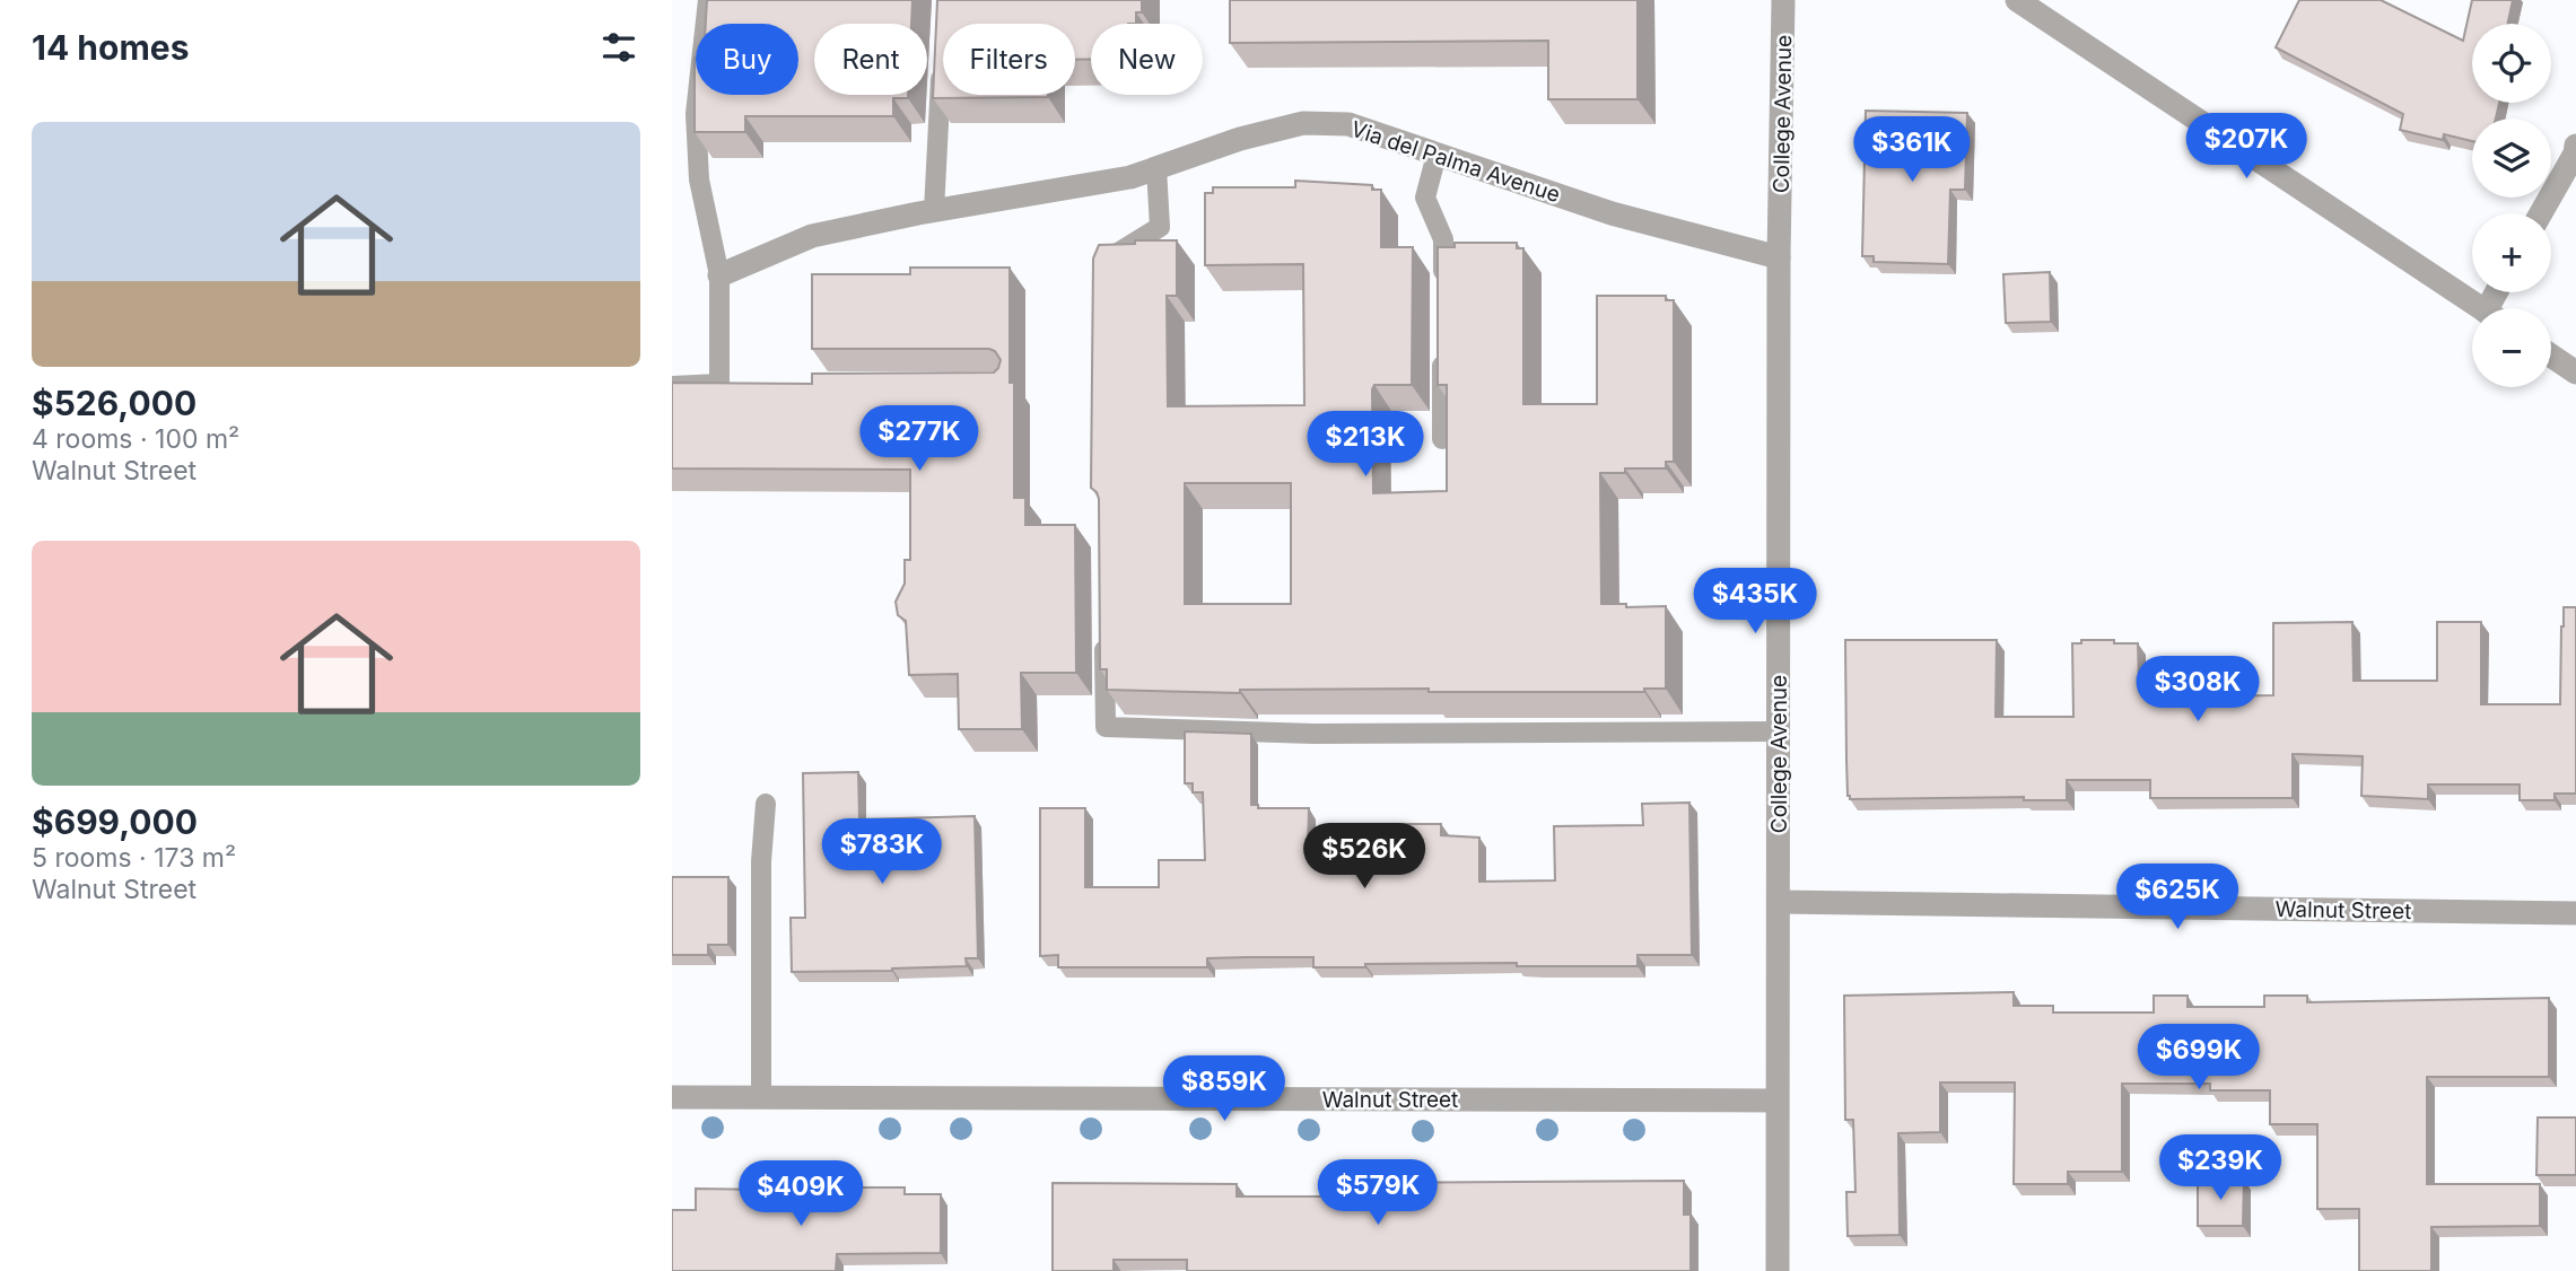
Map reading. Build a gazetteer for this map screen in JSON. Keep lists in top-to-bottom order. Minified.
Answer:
{"streets":{"street":["College Avenue","Via del Palma Avenue","Walnut Street"]},"crossings":[["College Avenue","Via del Palma Avenue"],["College Avenue","Walnut Street"]],"page":{"heading":"14 homes","map_buttons":["+","−"],"chip":["Buy","Rent","Filters","New"],"list":[{"name":"$526,000","note":"4 rooms · 100 m² · Walnut Street"},{"name":"$699,000","note":"5 rooms · 173 m² · Walnut Street"}],"price":["$207K","$361K","$277K","$213K","$435K","$308K","$783K","$526K","$625K","$699K","$859K","$239K","$579K","$409K"]}}
